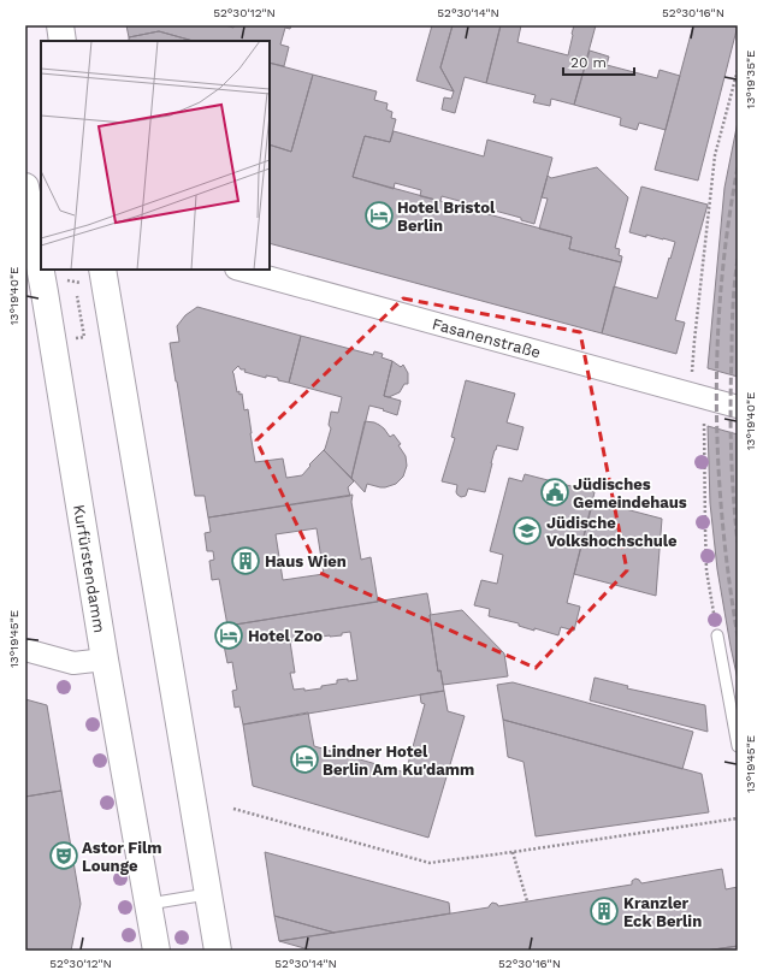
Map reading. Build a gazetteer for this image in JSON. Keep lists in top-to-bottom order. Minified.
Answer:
{"streets":{"main road":["Kurfürstendamm"],"street":["Fasanenstraße"]},"places":{"hotel":["Hotel Bristol Berlin","Hotel Zoo","Lindner Hotel Berlin Am Ku'damm"],"public building":["Jüdisches Gemeindehaus"],"school or university":["Jüdische Volkshochschule"],"building":["Haus Wien","Kranzler Eck Berlin"],"theatre":["Astor Film Lounge"]},"scale_bar":"20 m","coordinates":["52°30'12\"N","52°30'14\"N","52°30'16\"N","13°19'35\"E","13°19'40\"E","13°19'45\"E"]}
